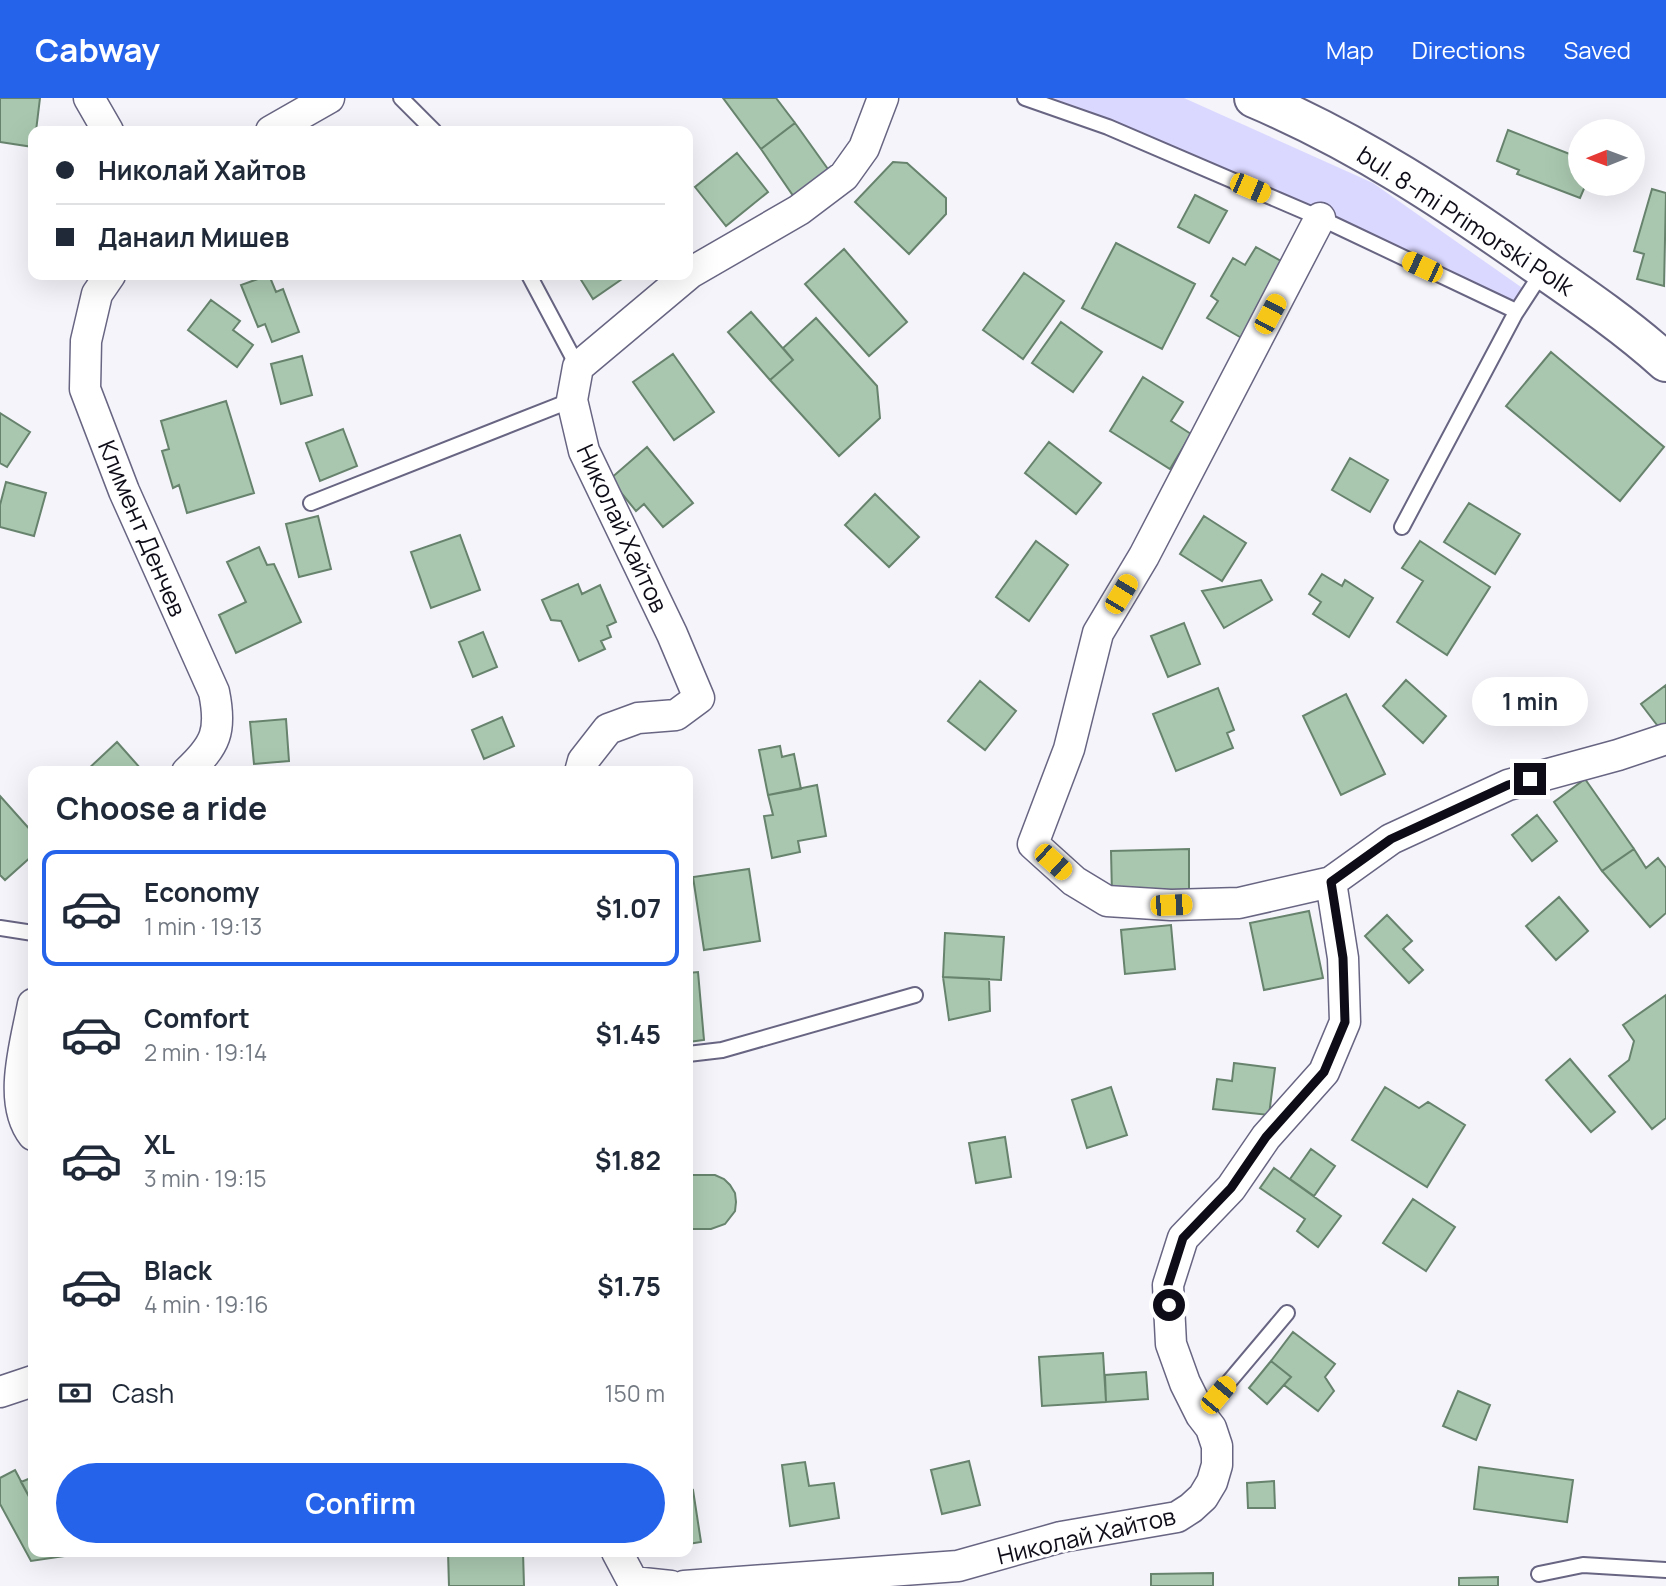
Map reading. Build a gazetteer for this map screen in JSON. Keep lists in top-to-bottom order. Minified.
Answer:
{"streets":{"main road":["bul. 8-mi Primorski Polk"],"street":["Климент Денчев","Николай Хайтов"]},"north":"left","page":{"header":"Cabway","nav":["Map","Directions","Saved"],"banner":["Николай Хайтов","Данаил Мишев"],"bubble":"1 min","heading":"Choose a ride","list":[{"name":"Economy","note":"1 min · 19:13","value":"$1.07"},{"name":"Comfort","note":"2 min · 19:14","value":"$1.45"},{"name":"XL","note":"3 min · 19:15","value":"$1.82"},{"name":"Black","note":"4 min · 19:16","value":"$1.75"}],"pay":["Cash","150 m"],"buttons":"Confirm"}}
